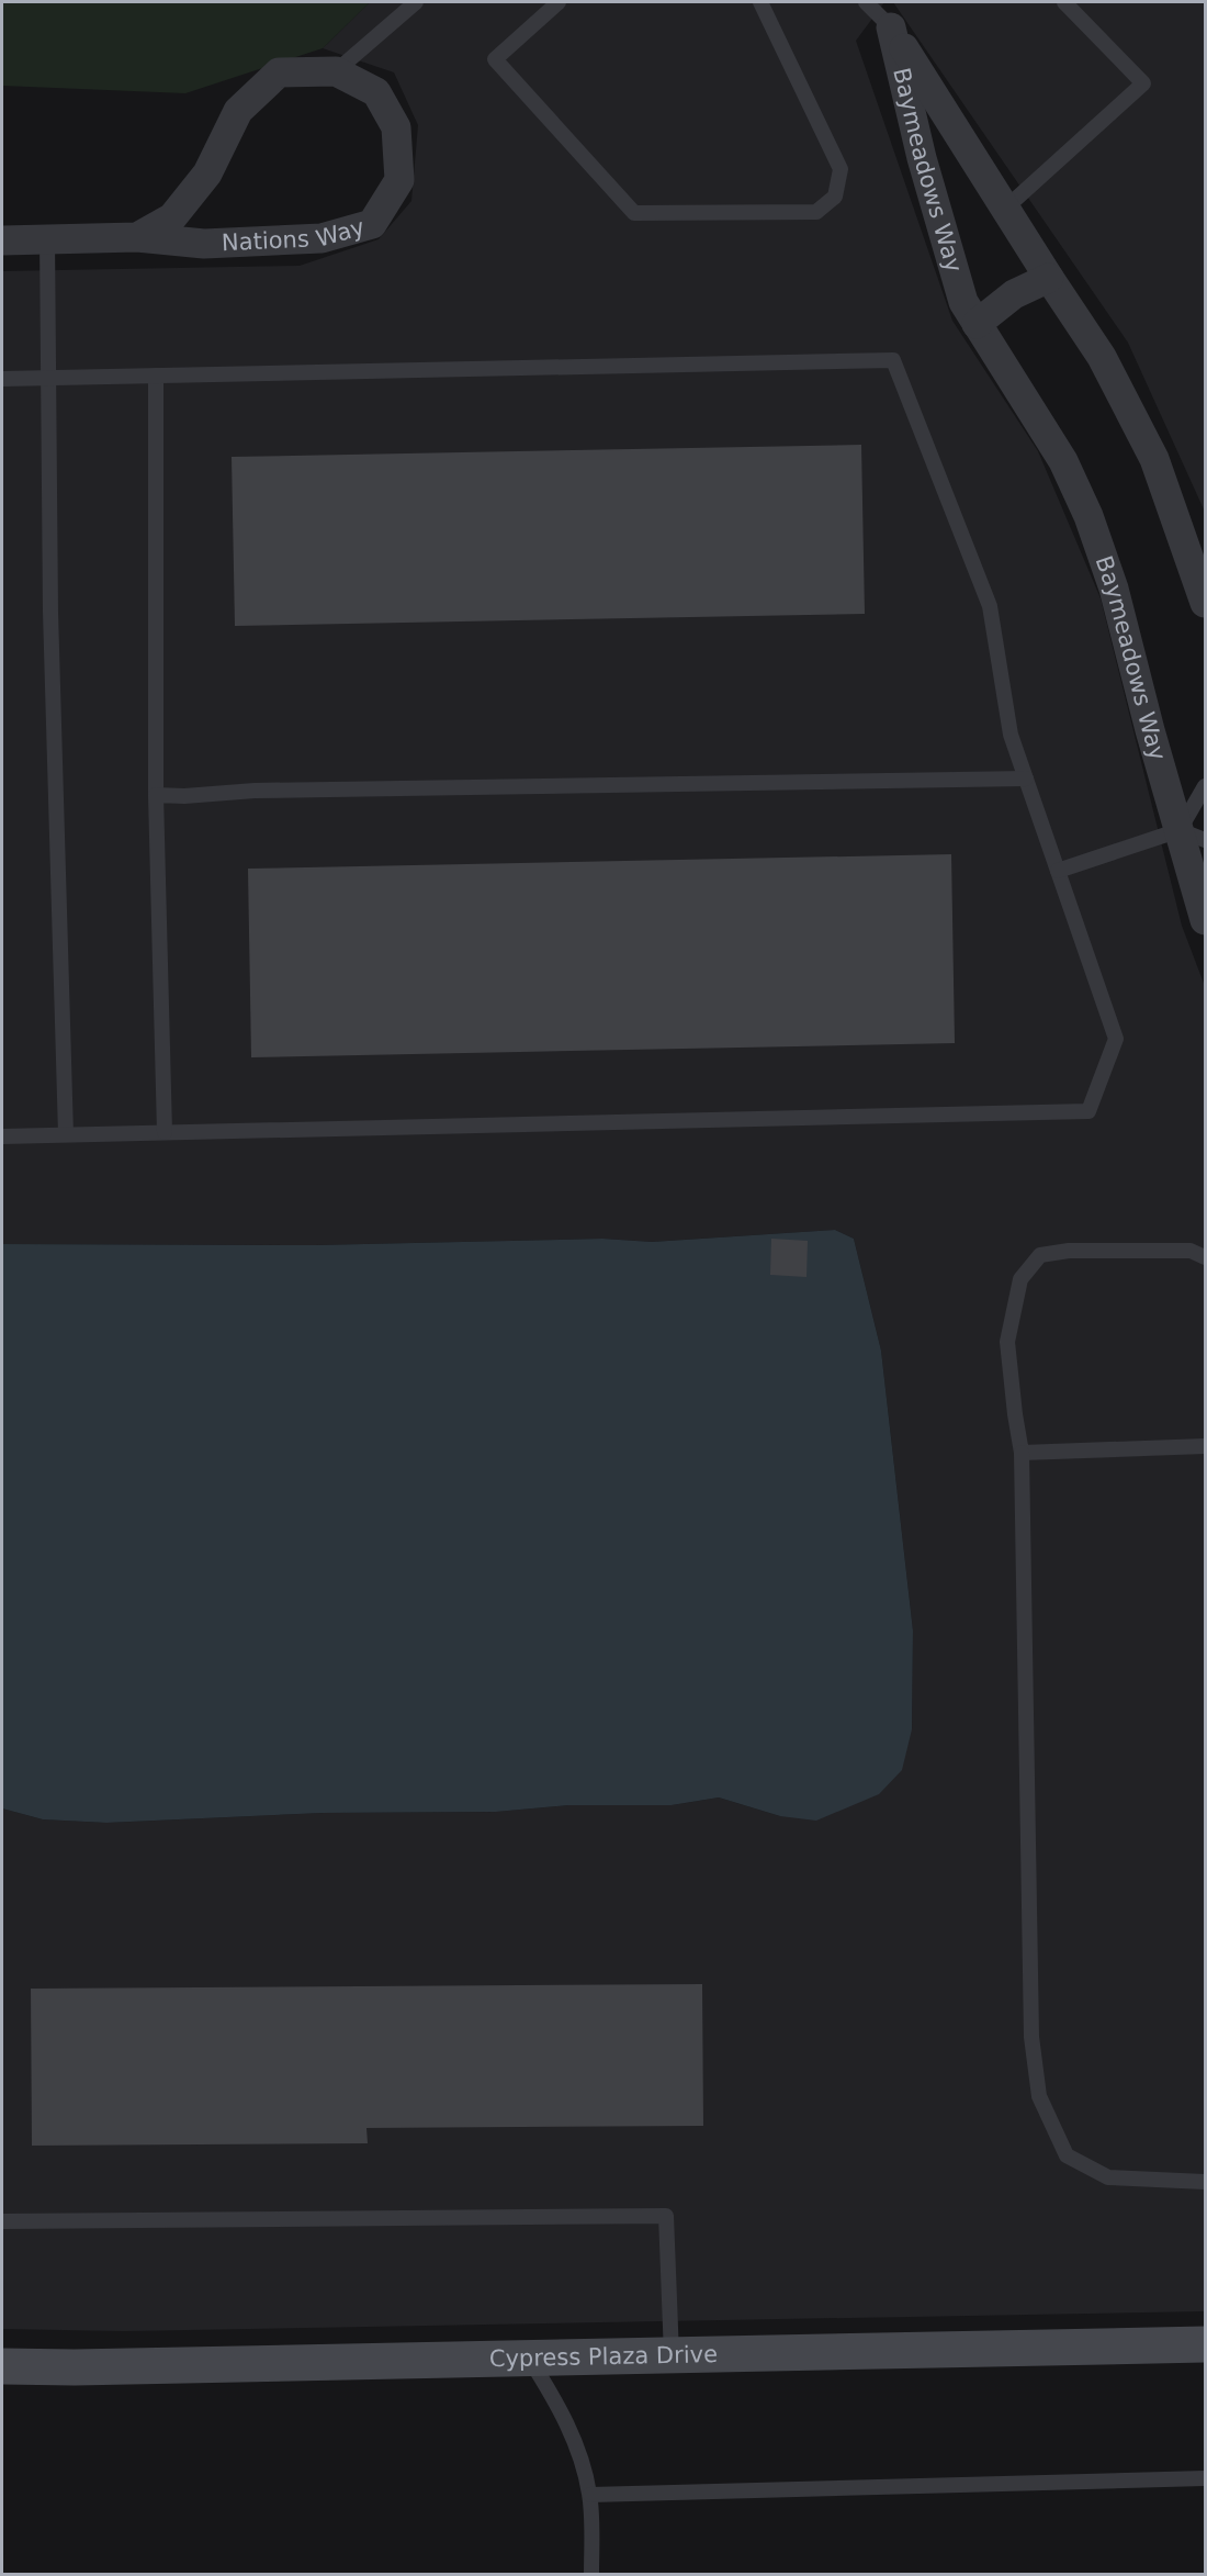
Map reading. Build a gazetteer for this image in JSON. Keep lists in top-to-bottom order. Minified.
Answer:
{"streets":{"street":["Baymeadows Way","Nations Way","Cypress Plaza Drive"]}}
